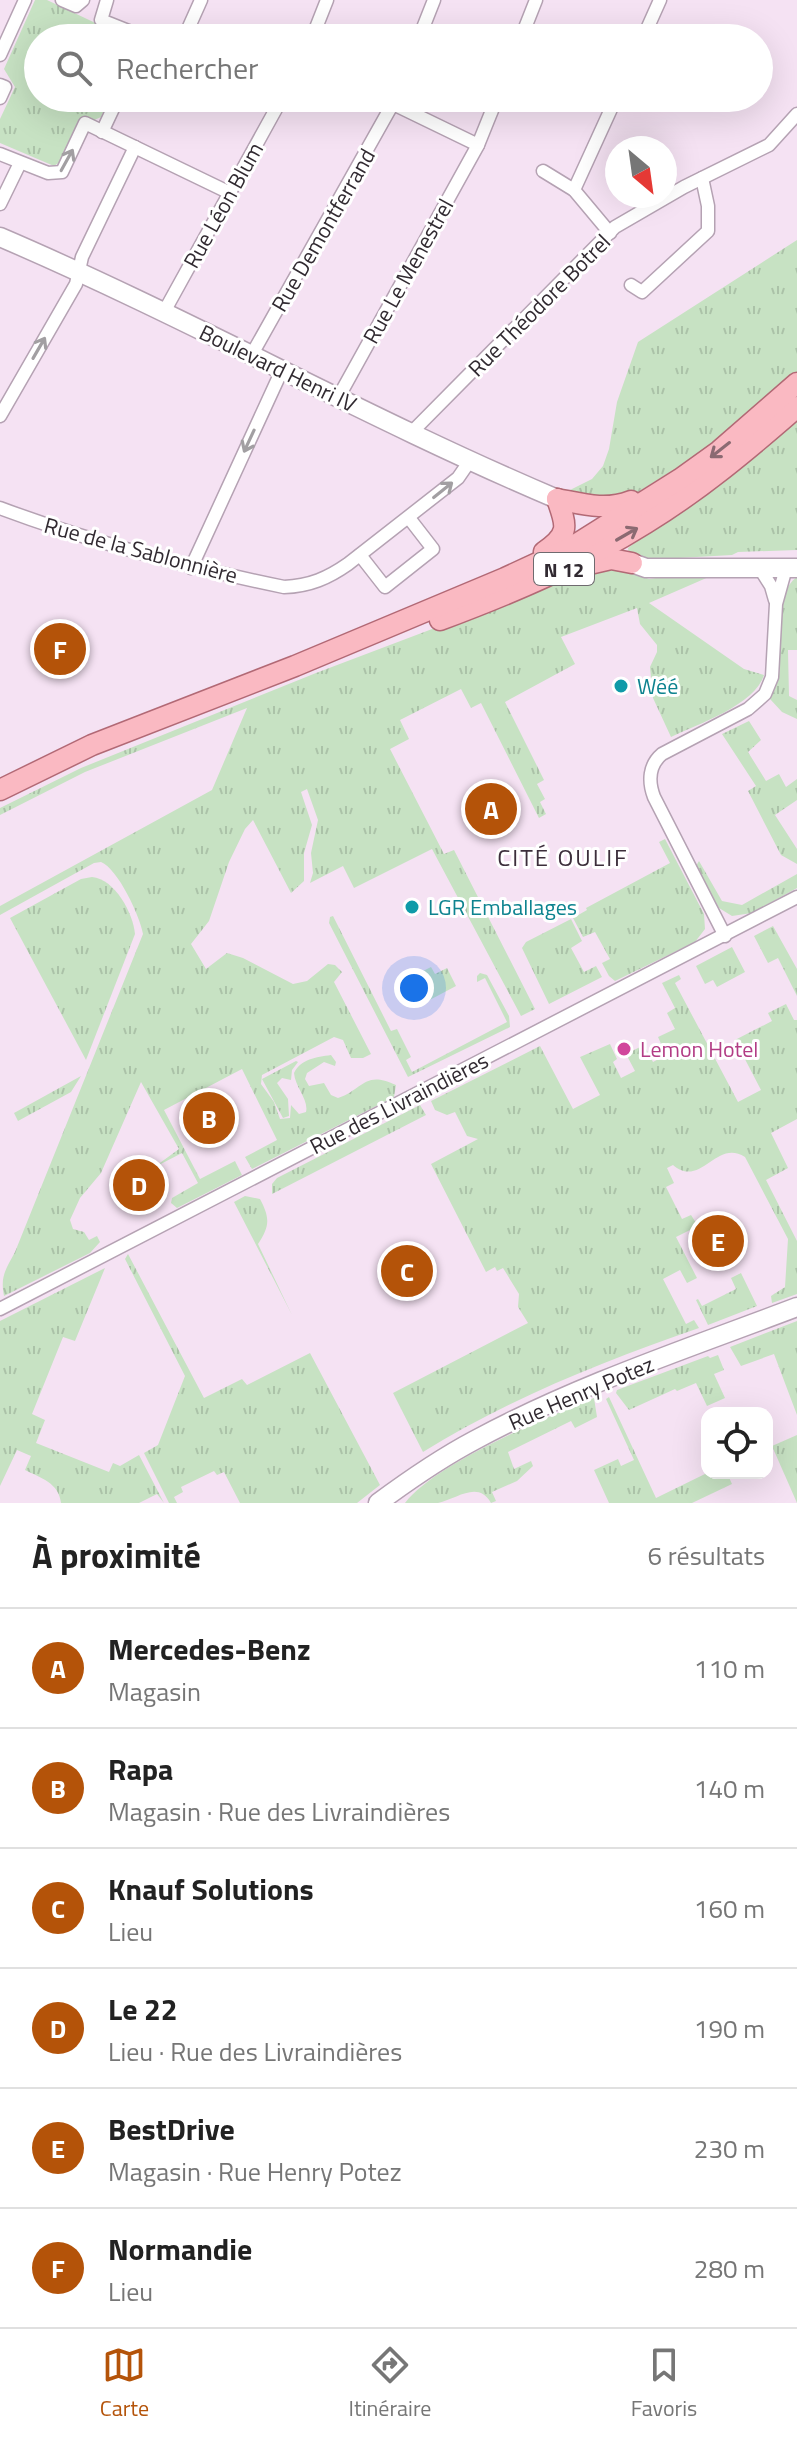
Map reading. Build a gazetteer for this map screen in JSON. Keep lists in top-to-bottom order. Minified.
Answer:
{"streets":{"main road":["N 12"],"street":["Rue Léon Blum","Rue Demontferrand","Rue Le Menestrel","Rue Théodore Botrel","Boulevard Henri IV","Rue de la Sablonnière","Rue des Livraindières","Rue Henry Potez"]},"crossings":[["Rue Léon Blum","Boulevard Henri IV"],["Rue Demontferrand","Boulevard Henri IV"],["Rue Le Menestrel","Boulevard Henri IV"],["Rue Théodore Botrel","Boulevard Henri IV"],["Boulevard Henri IV","N 12"]],"districts":["CITÉ OULIF"],"places":["Wéé","LGR Emballages","Lemon Hotel"],"north":"bottom right","page":{"search":"Rechercher","pins":["F","A","B","D","E","C"],"heading":["À proximité","6 résultats"],"list":[{"mark":"A","name":"Mercedes-Benz","note":"Magasin","value":"110 m"},{"mark":"B","name":"Rapa","note":"Magasin · Rue des Livraindières","value":"140 m"},{"mark":"C","name":"Knauf Solutions","note":"Lieu","value":"160 m"},{"mark":"D","name":"Le 22","note":"Lieu · Rue des Livraindières","value":"190 m"},{"mark":"E","name":"BestDrive","note":"Magasin · Rue Henry Potez","value":"230 m"},{"mark":"F","name":"Normandie","note":"Lieu","value":"280 m"}],"nav":["Carte","Itinéraire","Favoris"]}}
